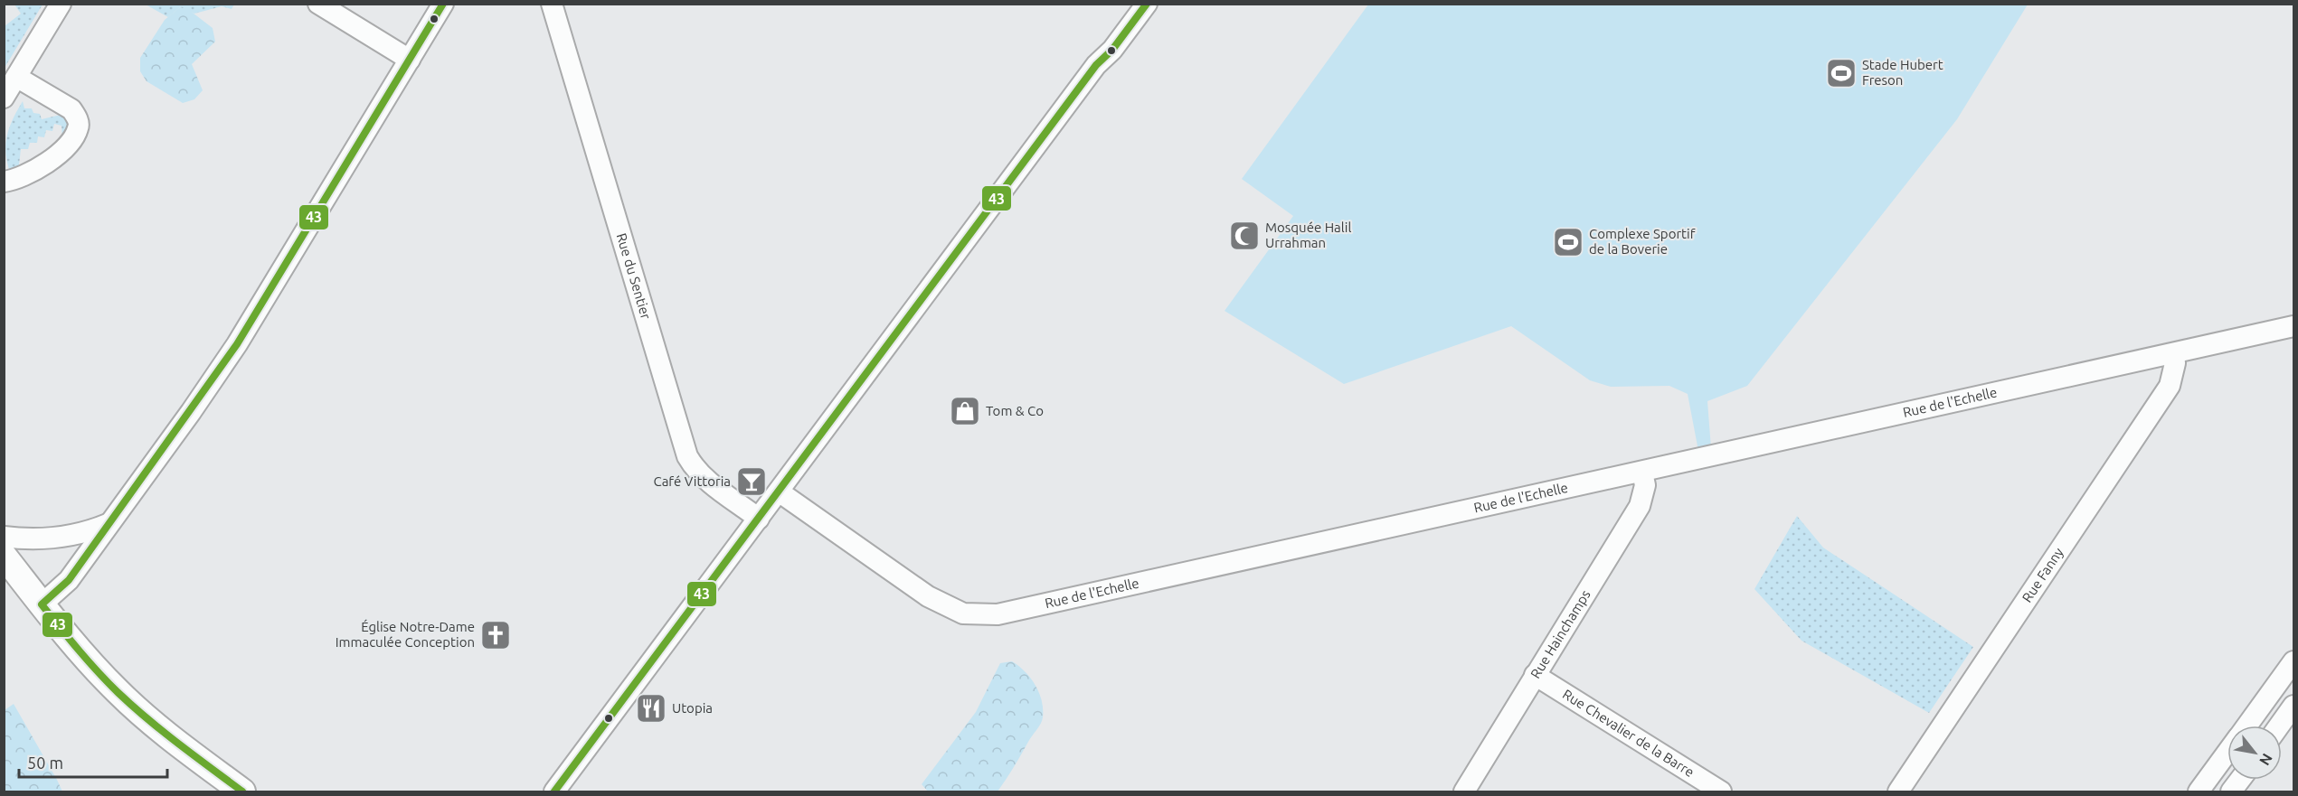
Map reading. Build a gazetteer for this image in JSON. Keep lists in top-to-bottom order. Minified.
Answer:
{"streets":{"street":["Rue du Sentier","Rue de l'Echelle","Rue Fanny","Rue Hainchamps","Rue Chevalier de la Barre"]},"crossings":[["Rue de l'Echelle","Rue Fanny"],["Rue de l'Echelle","Rue Hainchamps"],["Rue Hainchamps","Rue Chevalier de la Barre"]],"places":{"sports":["Stade Hubert Freson","Complexe Sportif de la Boverie"],"mosque":["Mosquée Halil Urrahman"],"shop":["Tom & Co"],"bar":["Café Vittoria"],"church":["Église Notre-Dame Immaculée Conception"],"restaurant":["Utopia"]},"lines":["transit line 43"],"scale_bar":"50 m","north":"bottom right"}
